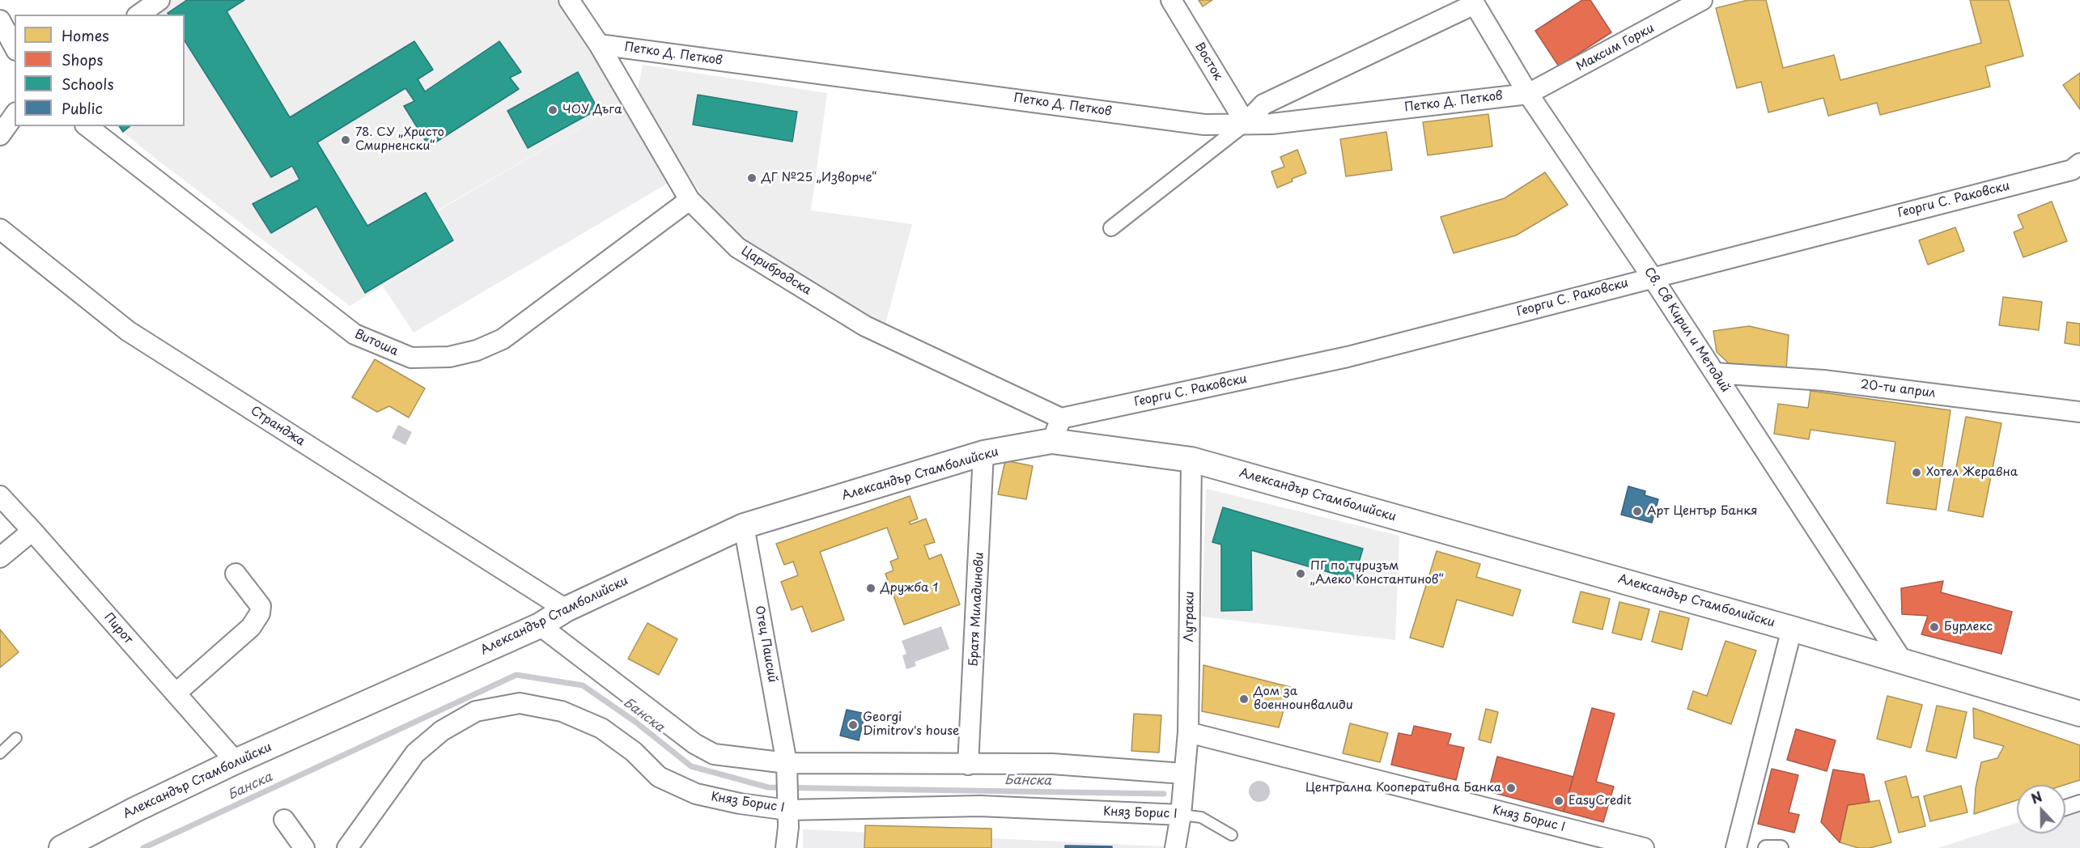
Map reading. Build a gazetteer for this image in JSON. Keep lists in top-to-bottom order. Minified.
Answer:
{"streets":{"street":["Максим Горки","Петко Д. Петков","Восток","Георги С. Раковски","Царибродска","Св. Св Кирил и Методий","Витоша","20-ти април","Странджа","Александър Стамболийски","Братя Миладинови","Лутраки","Пирот","Отец Паисий","Княз Борис I"]},"crossings":[["Максим Горки","Петко Д. Петков"],["Максим Горки","Св. Св Кирил и Методий"],["Петко Д. Петков","Восток"],["Петко Д. Петков","Царибродска"],["Петко Д. Петков","Св. Св Кирил и Методий"],["Георги С. Раковски","Царибродска"],["Георги С. Раковски","Св. Св Кирил и Методий"],["Царибродска","Витоша"],["Св. Св Кирил и Методий","20-ти април"],["Св. Св Кирил и Методий","Александър Стамболийски"],["Странджа","Александър Стамболийски"],["Александър Стамболийски","Братя Миладинови"],["Александър Стамболийски","Лутраки"],["Александър Стамболийски","Пирот"],["Александър Стамболийски","Отец Паисий"],["Лутраки","Княз Борис I"],["Отец Паисий","Княз Борис I"]],"water":["Банска"],"places":["ЧОУ Дъга","78. СУ „Христо Смирненски“","ДГ №25 „Изворче“","Хотел Жеравна","Арт Център Банкя","ПГ по туризъм „Алеко Константинов“","Дружба 1","Бурлекс","Дом за военноинвалиди","Georgi Dimitrov's house","Централна Кооперативна Банка","EasyCredit"],"legend":["Homes","Shops","Schools","Public"],"north":"top"}
